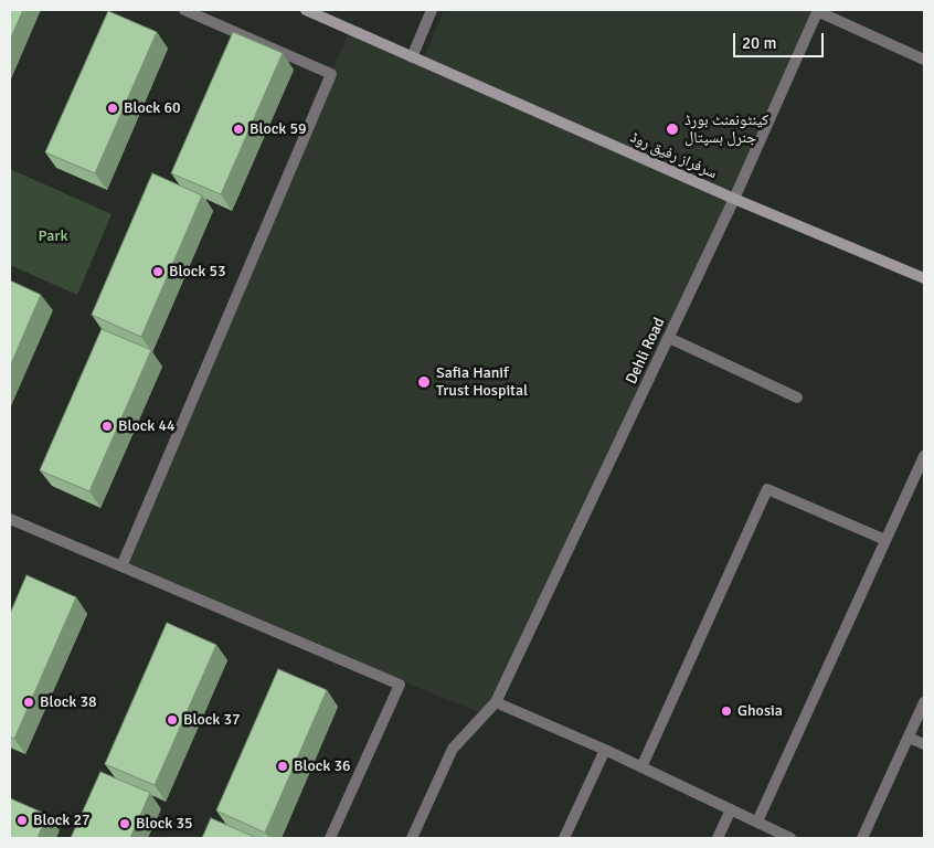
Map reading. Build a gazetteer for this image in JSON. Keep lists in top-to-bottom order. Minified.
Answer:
{"streets":{"street":["سرفراز رفیق روڈ","Dehli Road"]},"crossings":[["سرفراز رفیق روڈ","Dehli Road"]],"parks":["Park"],"places":["Block 60","Block 59","کینٹونمنٹ بورڈ جنرل ہسپتال","Block 53","Safia Hanif Trust Hospital","Block 44","Block 38","Ghosia","Block 37","Block 36","Block 27","Block 35"],"scale_bar":"20 m"}
